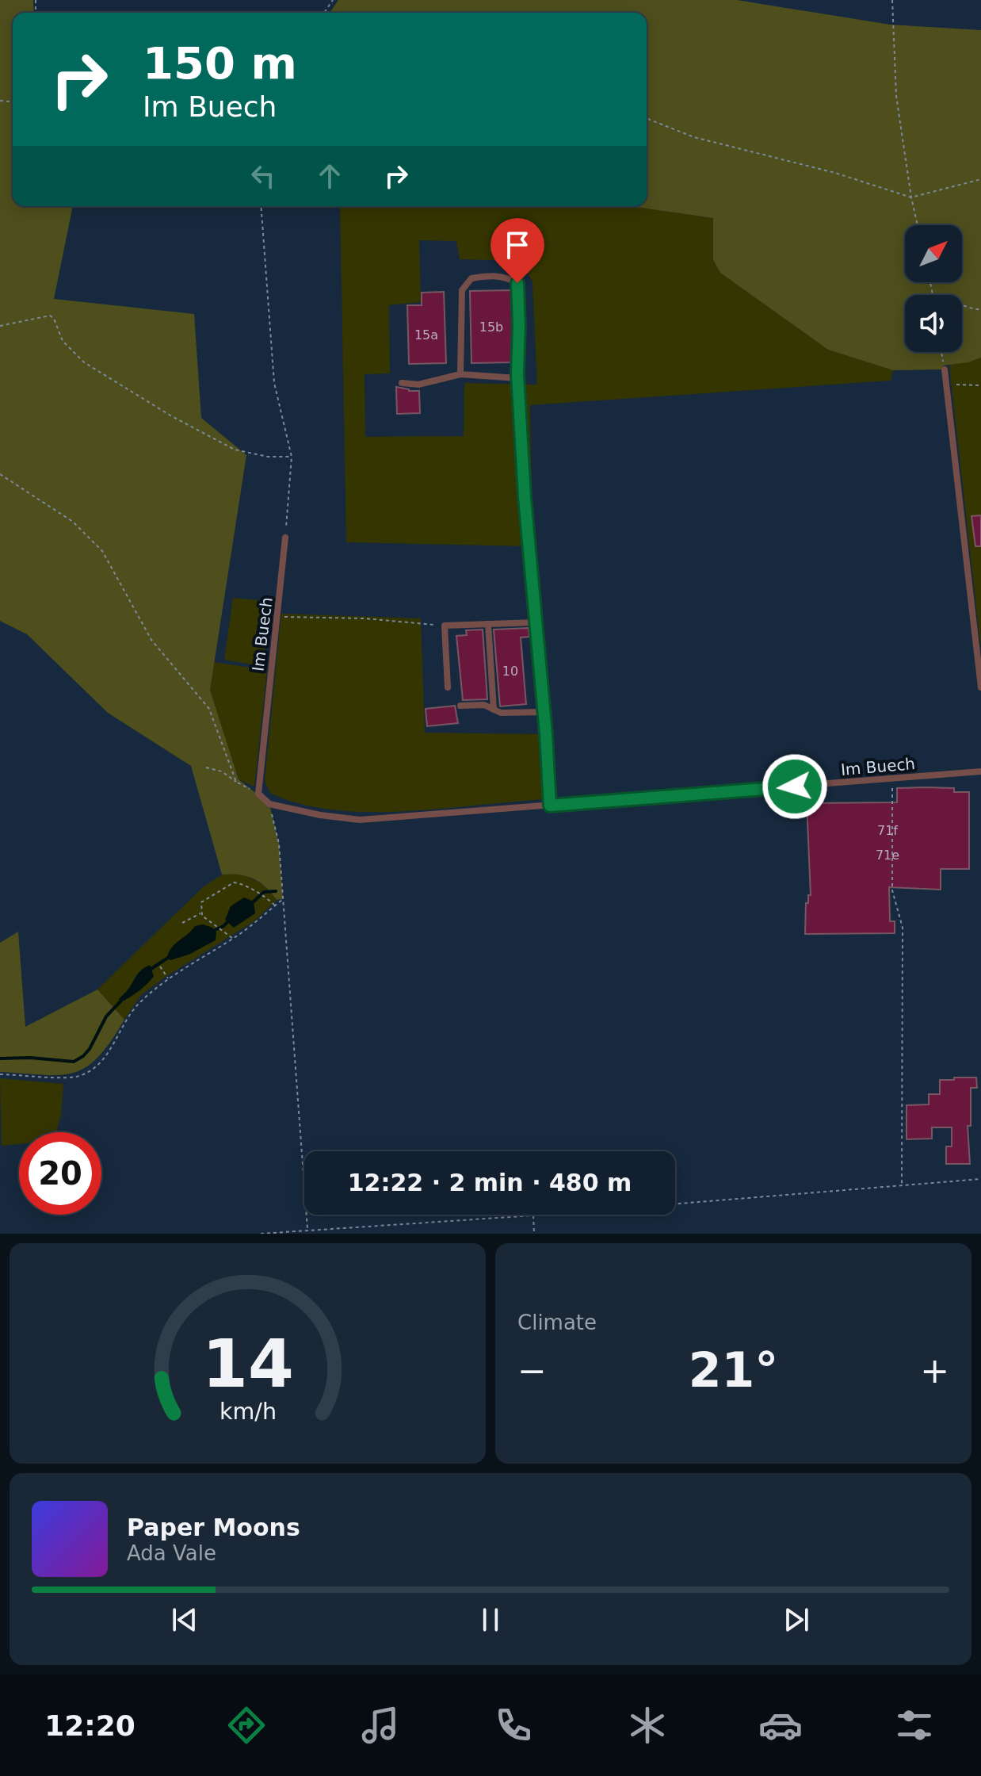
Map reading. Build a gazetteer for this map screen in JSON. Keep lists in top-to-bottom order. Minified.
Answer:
{"streets":{"lane":["Im Buech"]},"house_numbers":["15b","15a","10","71f","71e"],"north":"top right","page":{"turn":["150 m","Im Buech"],"limit":"20","trip":"12:22 · 2 min · 480 m","tile":"Climate","heat":["−","21°","+"],"song":["Paper Moons","Ada Vale"],"tabs":"12:20","gauge":["14","km/h"]}}
